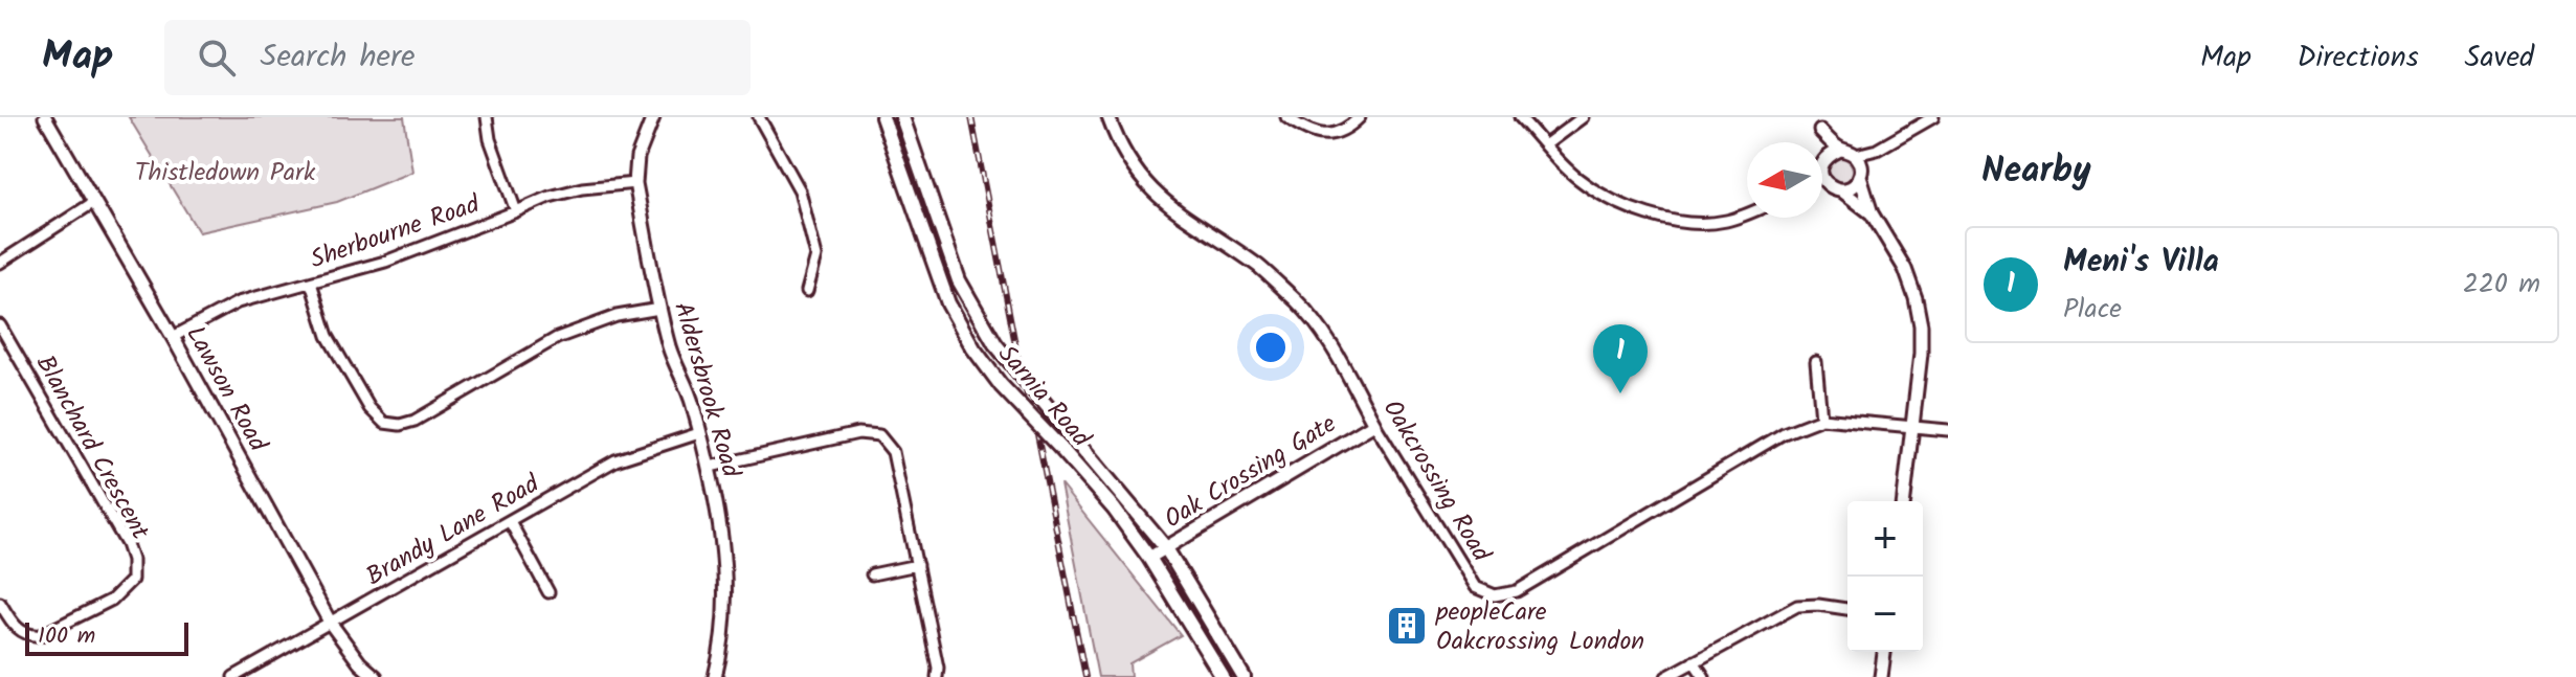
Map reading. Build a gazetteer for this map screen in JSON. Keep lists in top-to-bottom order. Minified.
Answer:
{"streets":{"main road":["Sarnia Road"],"street":["Sherbourne Road","Lawson Road","Aldersbrook Road","Blanchard Crescent","Oak Crossing Gate","Oakcrossing Road","Brandy Lane Road"]},"crossings":[["Sherbourne Road","Lawson Road"],["Sherbourne Road","Aldersbrook Road"],["Lawson Road","Brandy Lane Road"],["Aldersbrook Road","Brandy Lane Road"],["Sarnia Road","Oak Crossing Gate"],["Oak Crossing Gate","Oakcrossing Road"]],"parks":["Thistledown Park"],"places":{"building":["peopleCare Oakcrossing London"]},"scale_bar":"100 m","north":"left","page":{"header":"Map","search":"Search here","nav":["Map","Directions","Saved"],"heading":"Nearby","list":[{"mark":"1","name":"Meni's Villa","note":"Place","value":"220 m"}],"pins":"1","map_buttons":["+","−"],"scale":"100 m"}}
